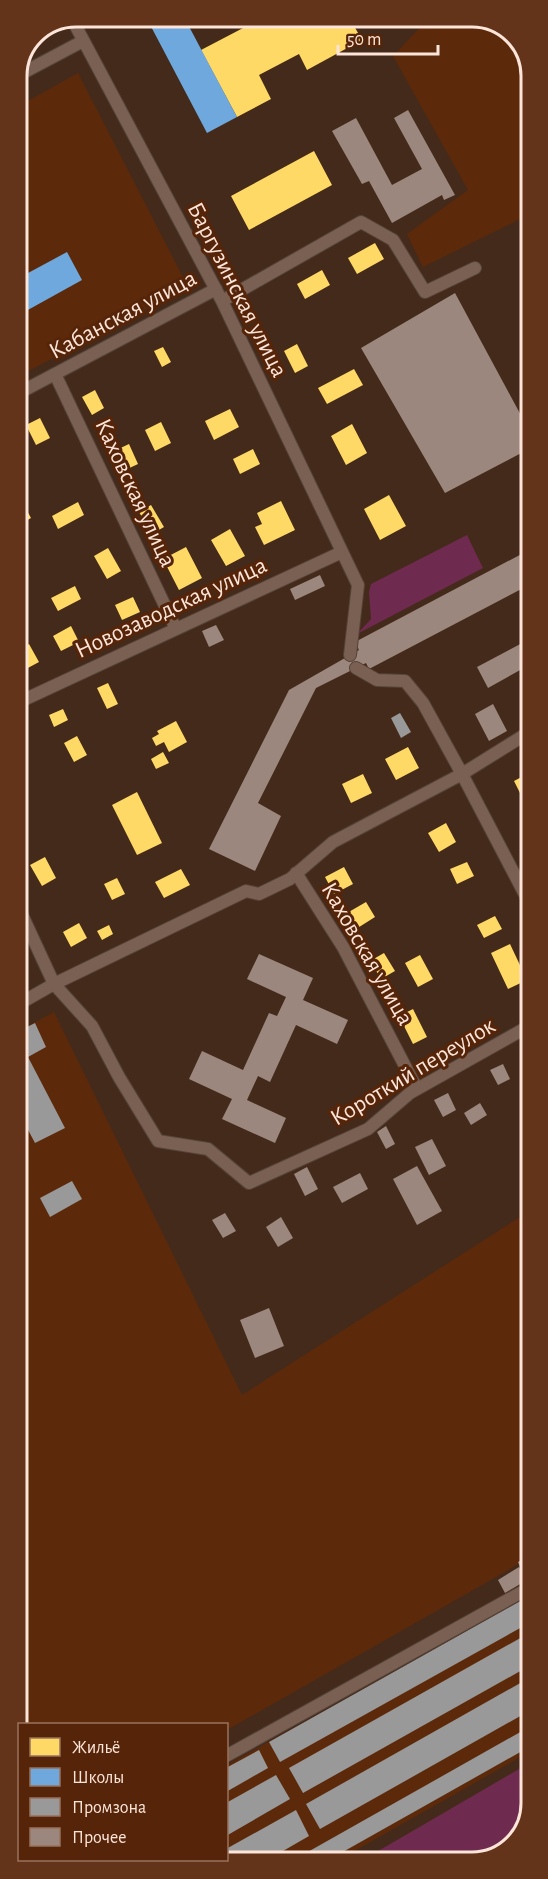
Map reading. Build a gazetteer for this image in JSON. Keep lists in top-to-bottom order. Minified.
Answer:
{"streets":{"street":["Баргузинская улица","Кабанская улица","Каховская улица","Новозаводская улица","Короткий переулок"]},"crossings":[["Баргузинская улица","Кабанская улица"],["Баргузинская улица","Новозаводская улица"],["Кабанская улица","Каховская улица"],["Каховская улица","Новозаводская улица"],["Каховская улица","Короткий переулок"]],"legend":["Жильё","Школы","Промзона","Прочее"],"scale_bar":"50 m"}
